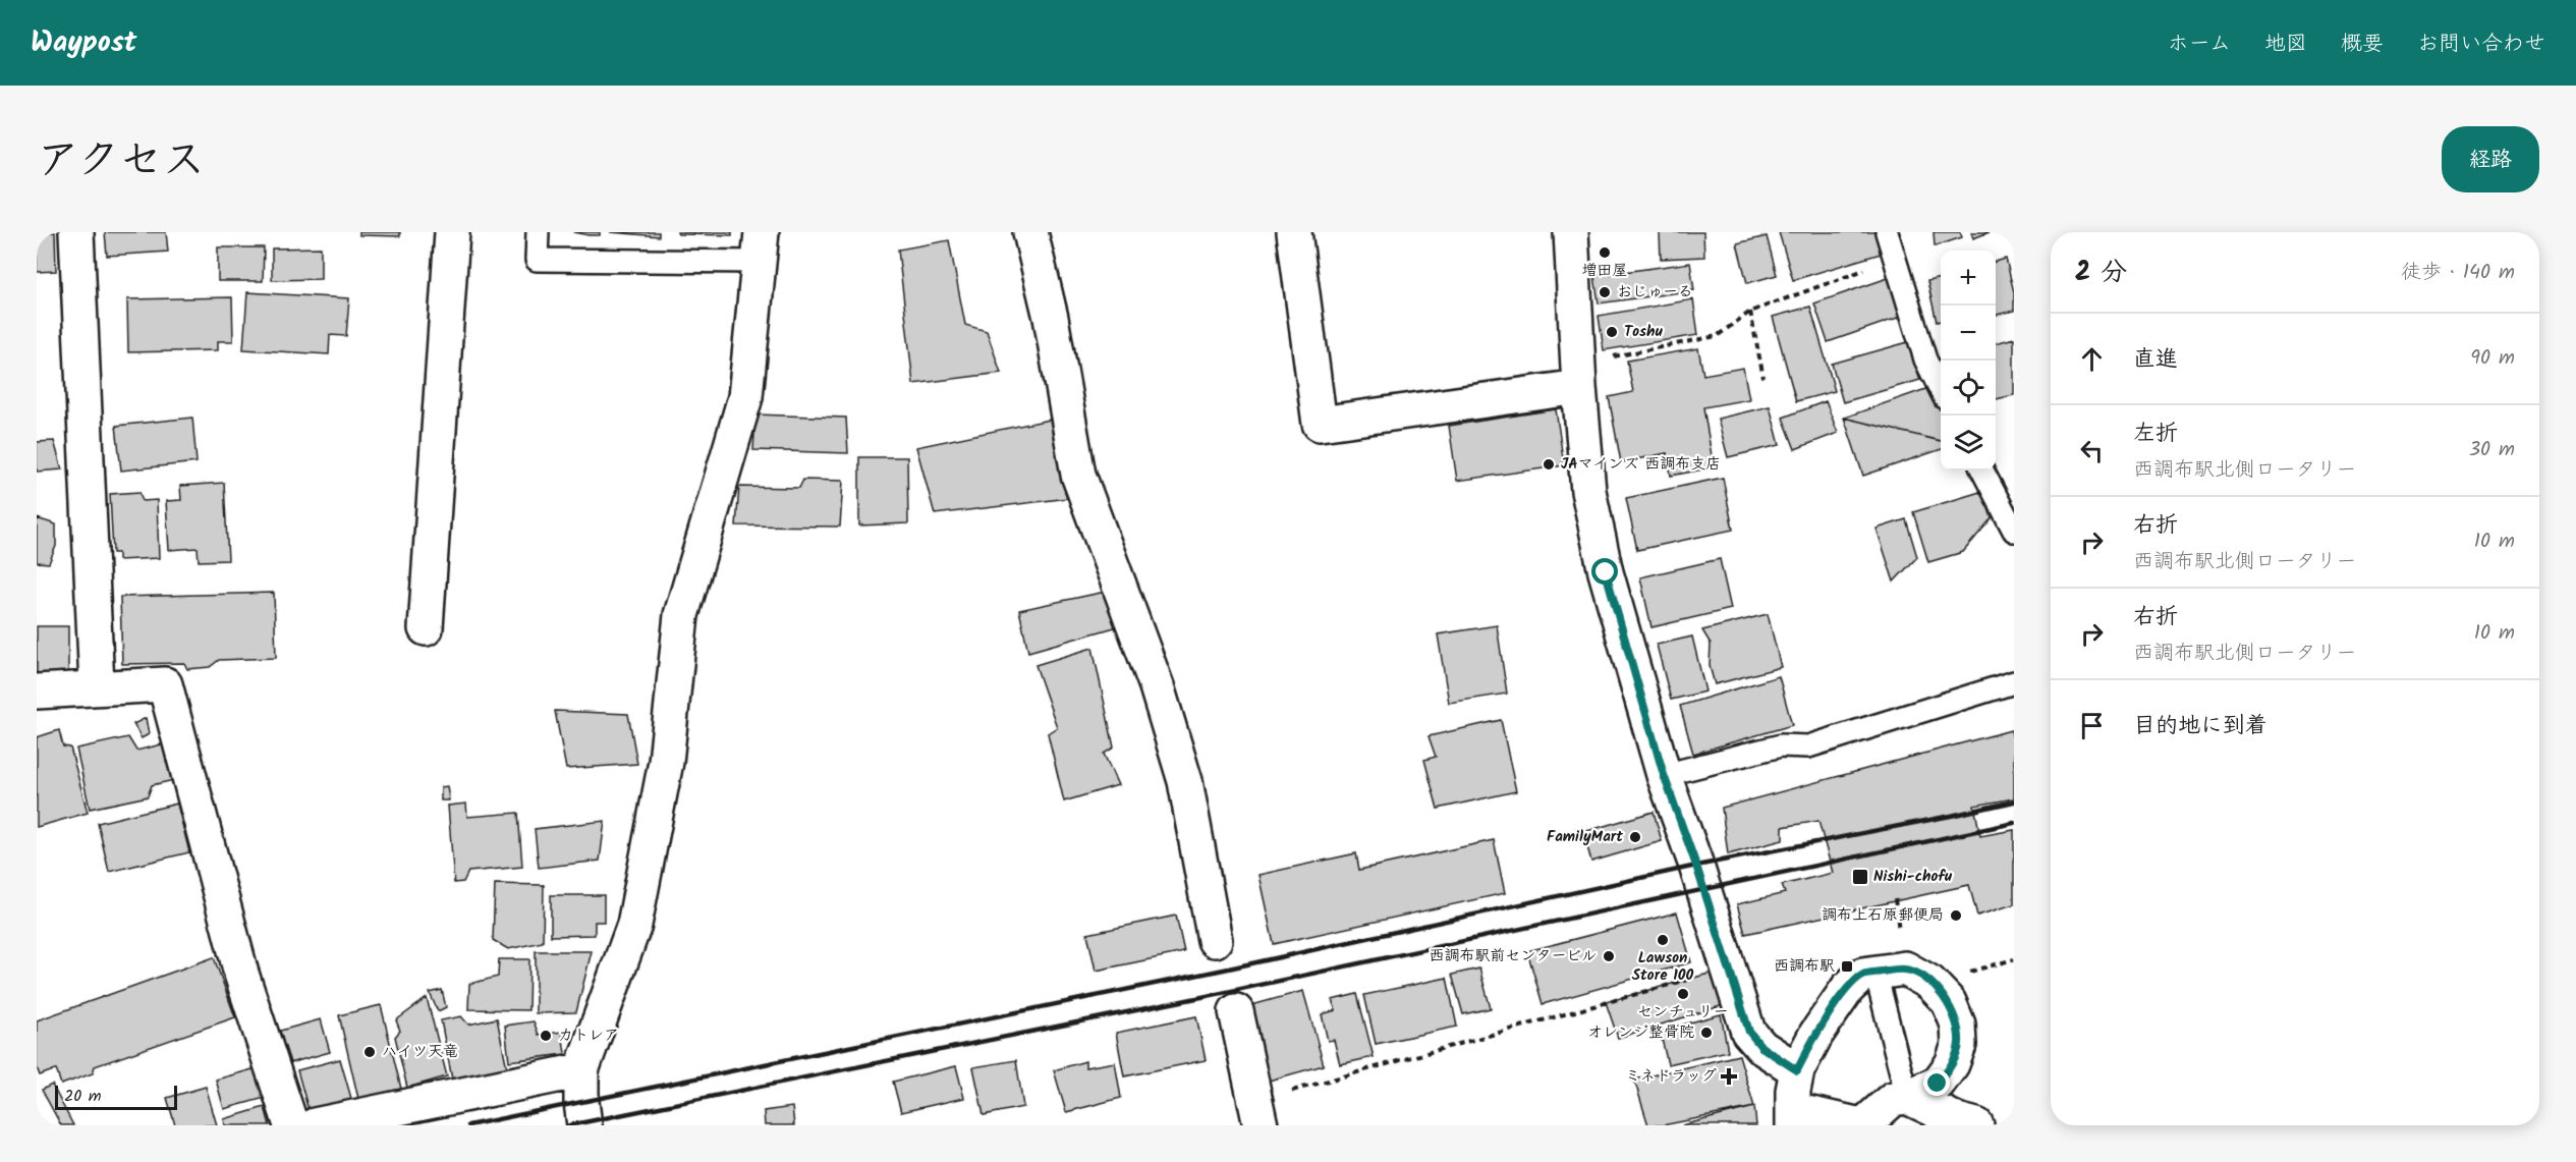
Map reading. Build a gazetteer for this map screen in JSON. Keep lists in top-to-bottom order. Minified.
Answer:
{"places":{"other":["増田屋","おじゅーる","Toshu","JAマインズ 西調布支店","FamilyMart","調布上石原郵便局","Lawson Store 100","西調布駅前センタービル","センチュリー","オレンジ整骨院","カトレア","ハイツ天竜"],"transit":["Nishi-chofu","西調布駅"],"health":["ミネドラッグ"]},"scale_bar":"20 m","page":{"header":"Waypost","nav":["ホーム","地図","概要","お問い合わせ"],"title":"アクセス","buttons":"経路","heading":["2 分","徒歩 · 140 m"],"map_buttons":["+","−"],"list":[["直進","90 m"],["左折","西調布駅北側ロータリー","30 m"],["右折","西調布駅北側ロータリー","10 m"],["右折","西調布駅北側ロータリー","10 m"],"目的地に到着"],"scale":"20 m"}}
